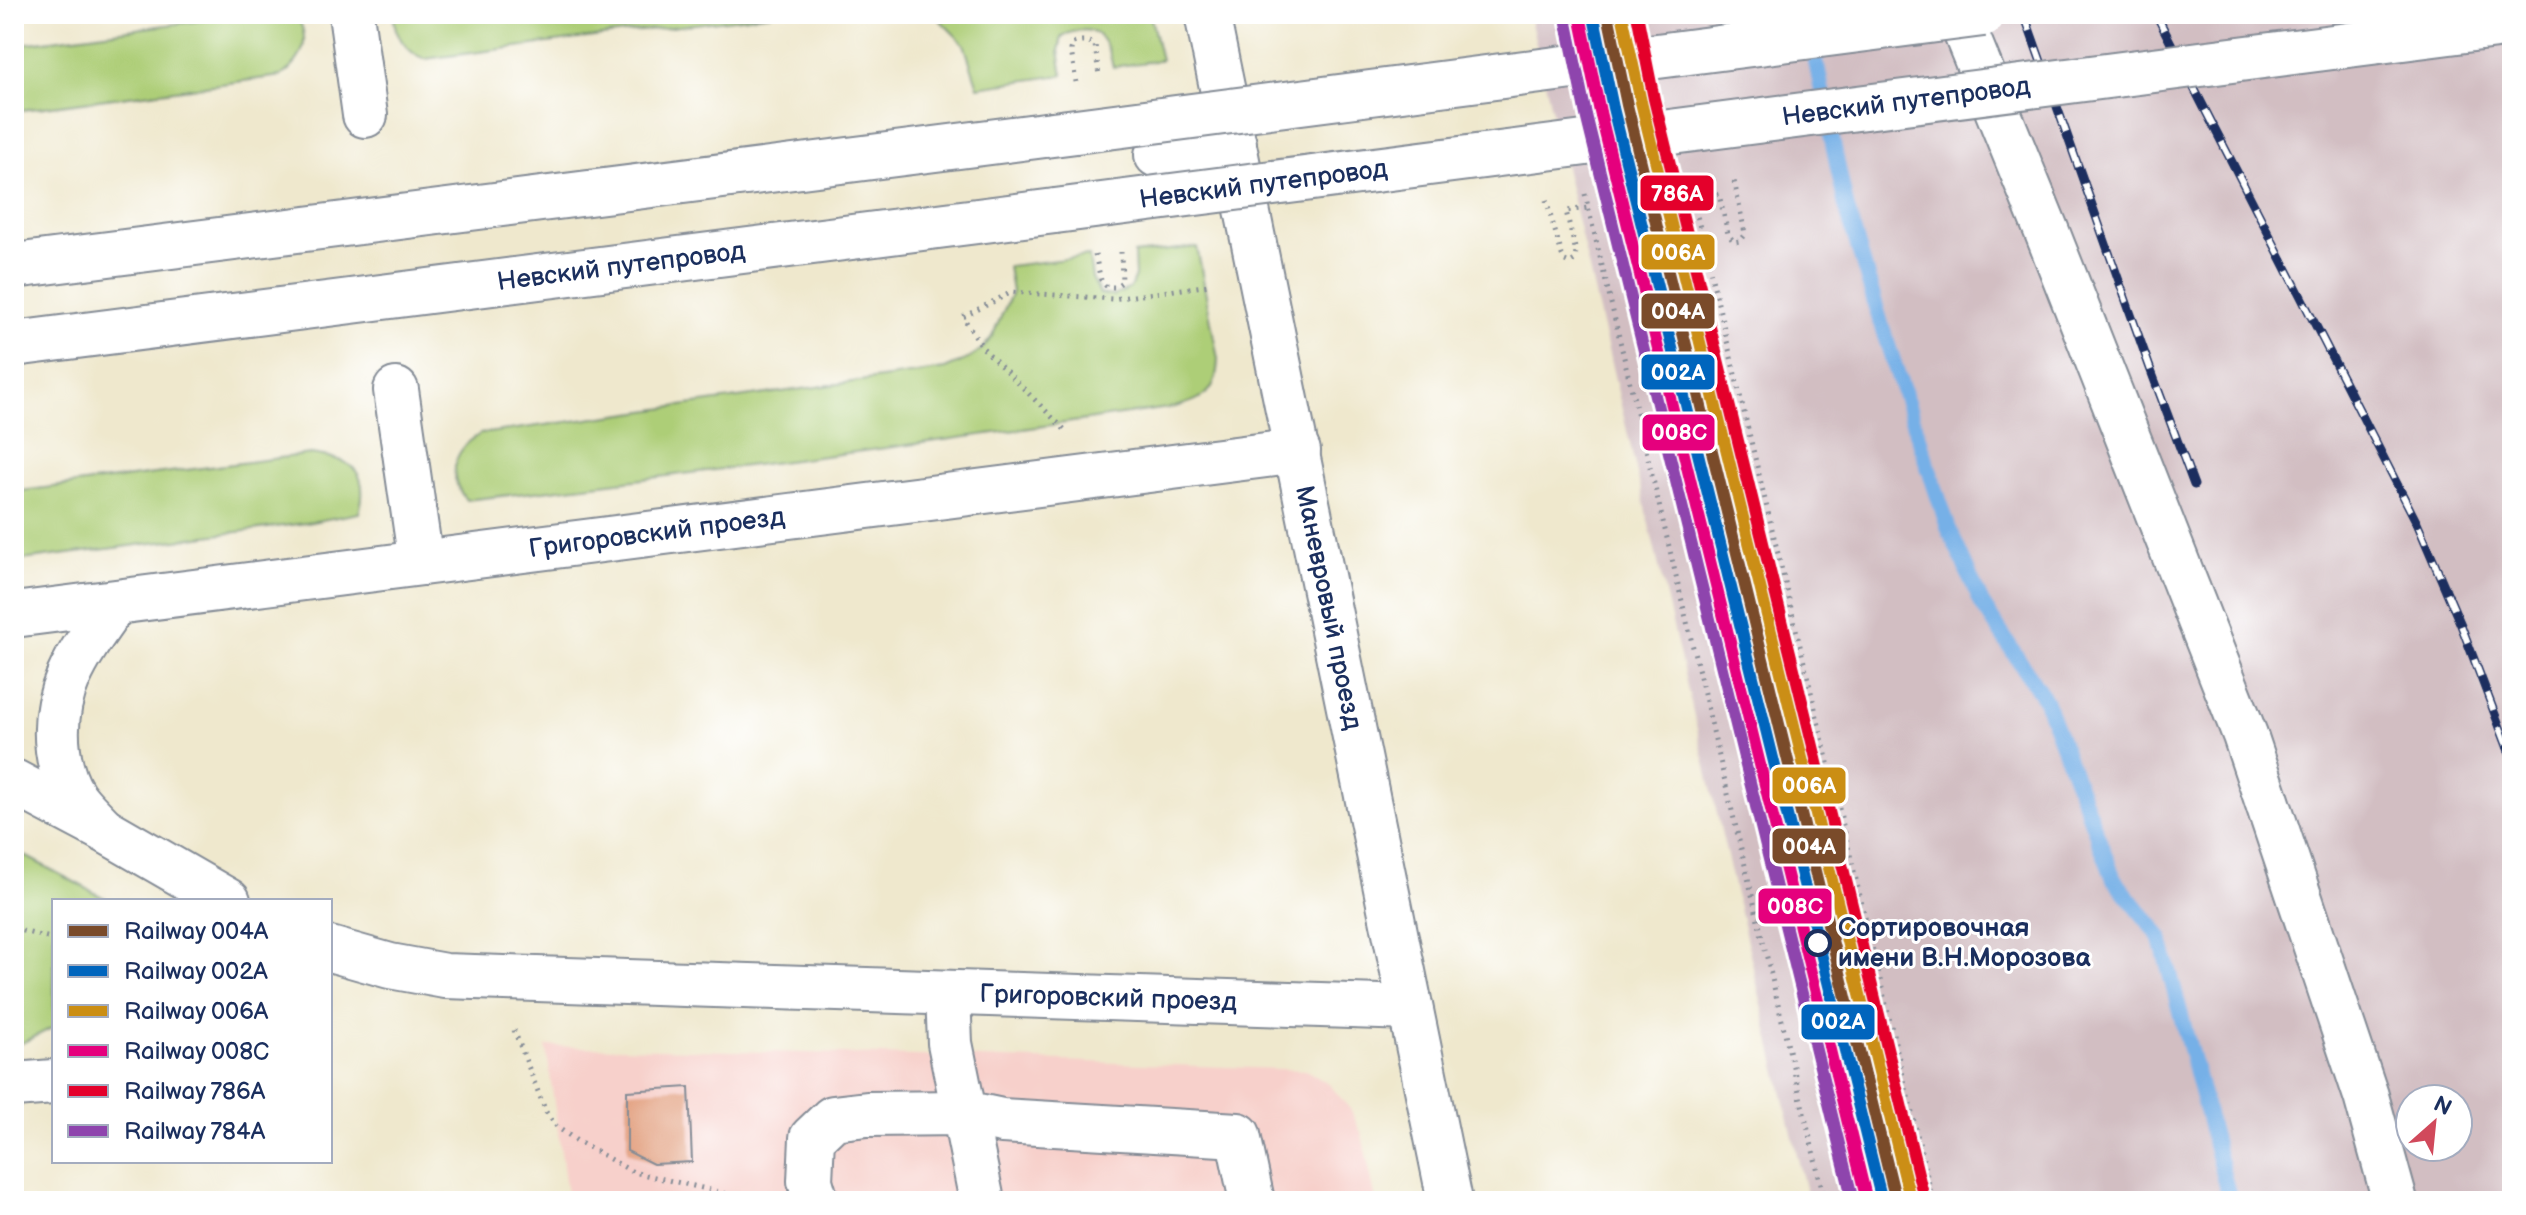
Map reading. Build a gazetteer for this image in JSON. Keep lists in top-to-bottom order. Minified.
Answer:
{"streets":{"main road":["Невский путепровод","Григоровский проезд","Маневровый проезд"]},"crossings":[["Григоровский проезд","Маневровый проезд"]],"places":["Сортировочная имени В.Н.Морозова"],"lines":["rail line 004А","rail line 006А","rail line 786А","rail line 002А","rail line 008С","rail line 784А"],"legend":["Railway 004А","Railway 002А","Railway 006А","Railway 008С","Railway 786А","Railway 784А"],"north":"top right"}
